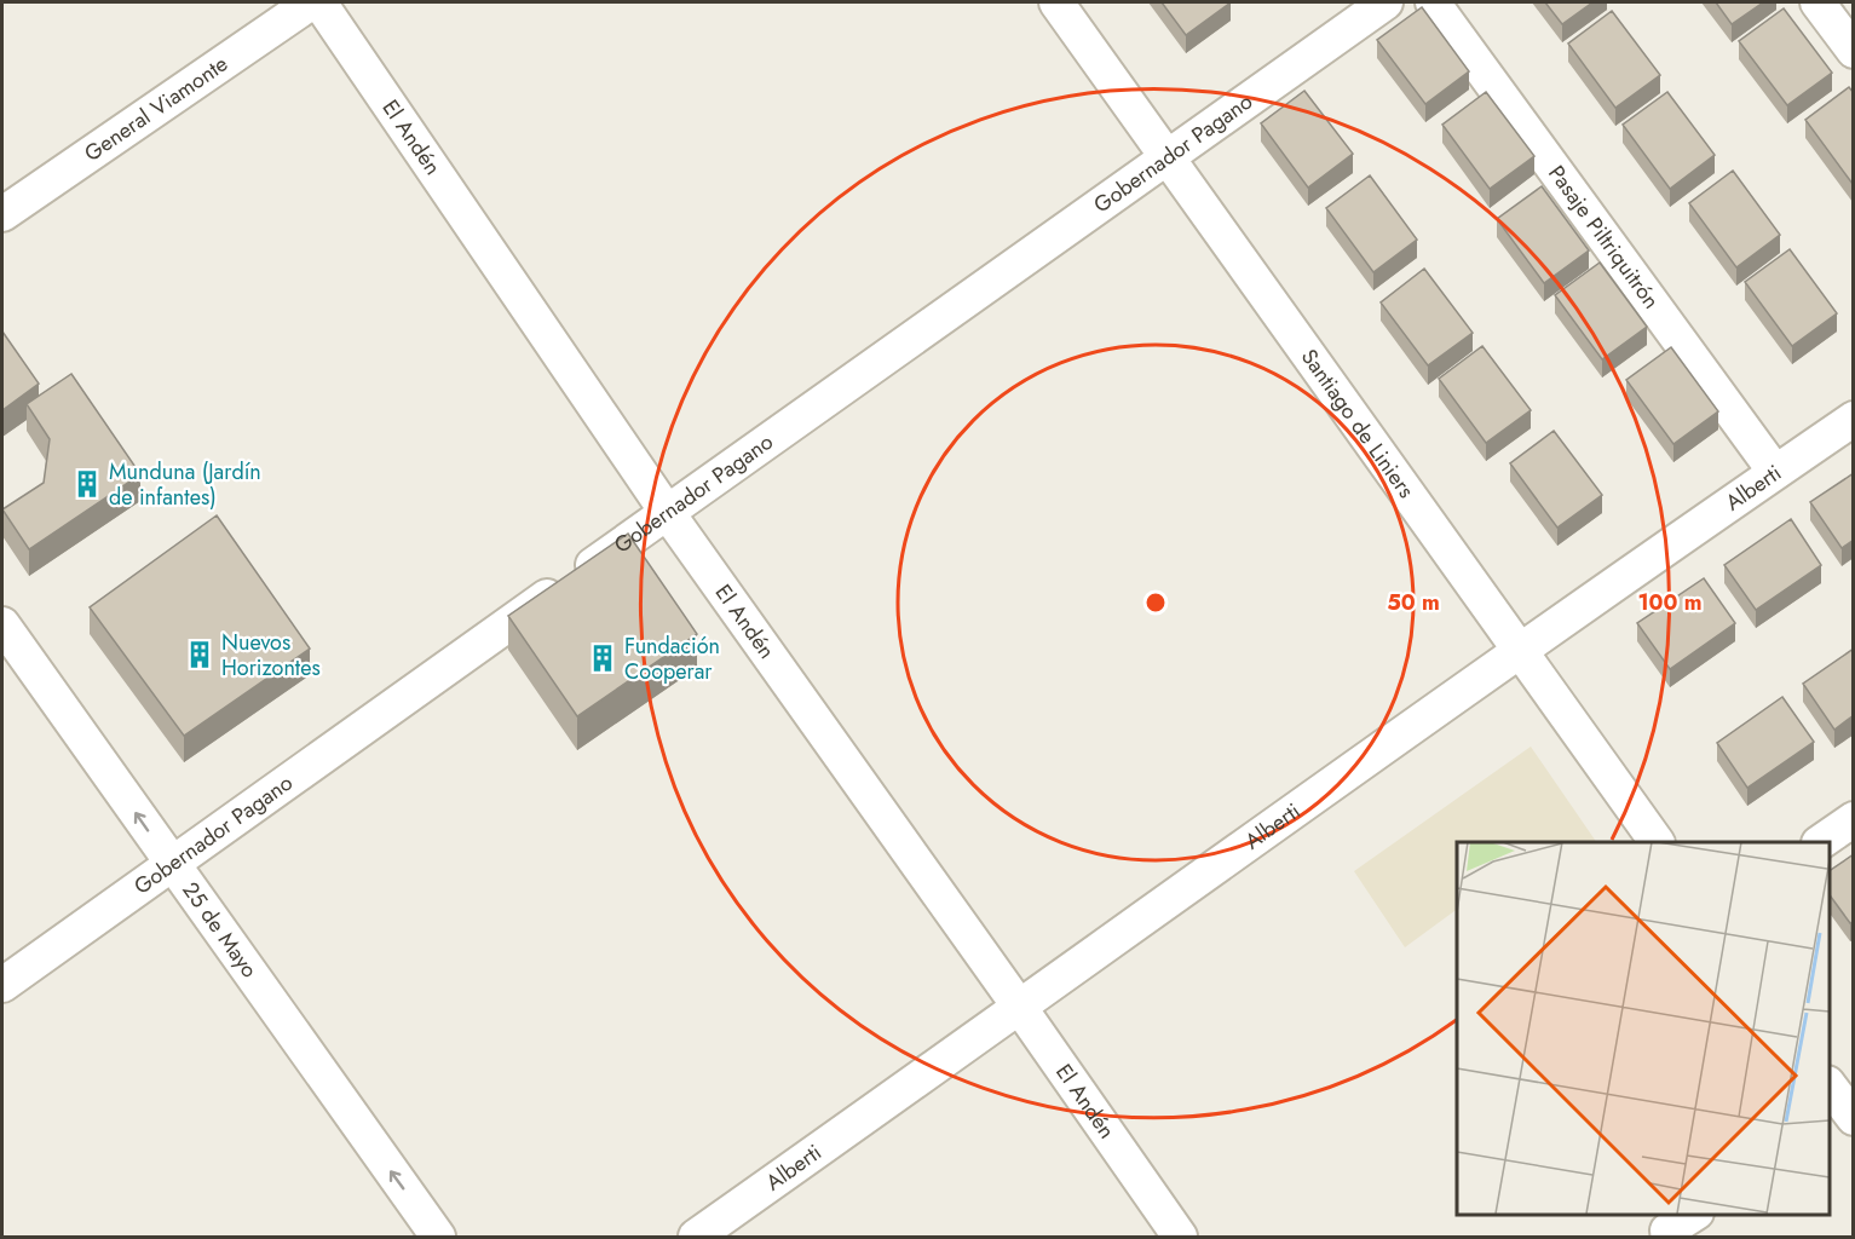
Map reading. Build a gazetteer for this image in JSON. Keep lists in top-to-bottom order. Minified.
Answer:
{"streets":{"street":["General Viamonte","El Andén","Gobernador Pagano","Pasaje Piltriquitrón","Santiago de Liniers","Alberti","25 de Mayo"]},"crossings":[["El Andén","Gobernador Pagano"],["El Andén","Alberti"],["Gobernador Pagano","Santiago de Liniers"],["Gobernador Pagano","25 de Mayo"],["Pasaje Piltriquitrón","Alberti"],["Santiago de Liniers","Alberti"]],"one_way":["25 de Mayo"],"places":{"building":["Munduna (Jardín de infantes)","Nuevos Horizontes","Fundación Cooperar"]},"rings":["50 m","100 m"]}
